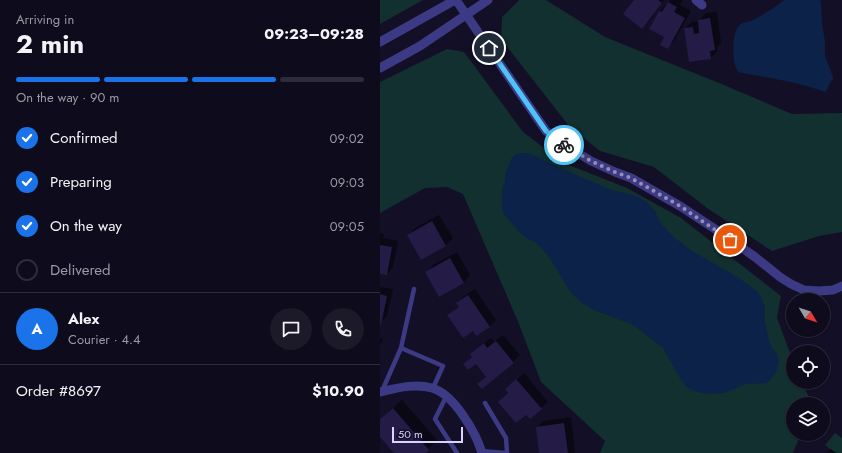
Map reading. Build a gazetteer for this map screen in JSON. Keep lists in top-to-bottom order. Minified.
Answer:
{"scale_bar":"50 m","north":"bottom right","page":{"heading":["2 min","Arriving in","09:23–09:28"],"panel":["Alex","Courier · 4.4","Order #8697","$10.90"],"bar":"On the way · 90 m","list":[["Confirmed","09:02"],["Preparing","09:03"],["On the way","09:05"],"Delivered"],"round":"A","scale":"50 m"}}
